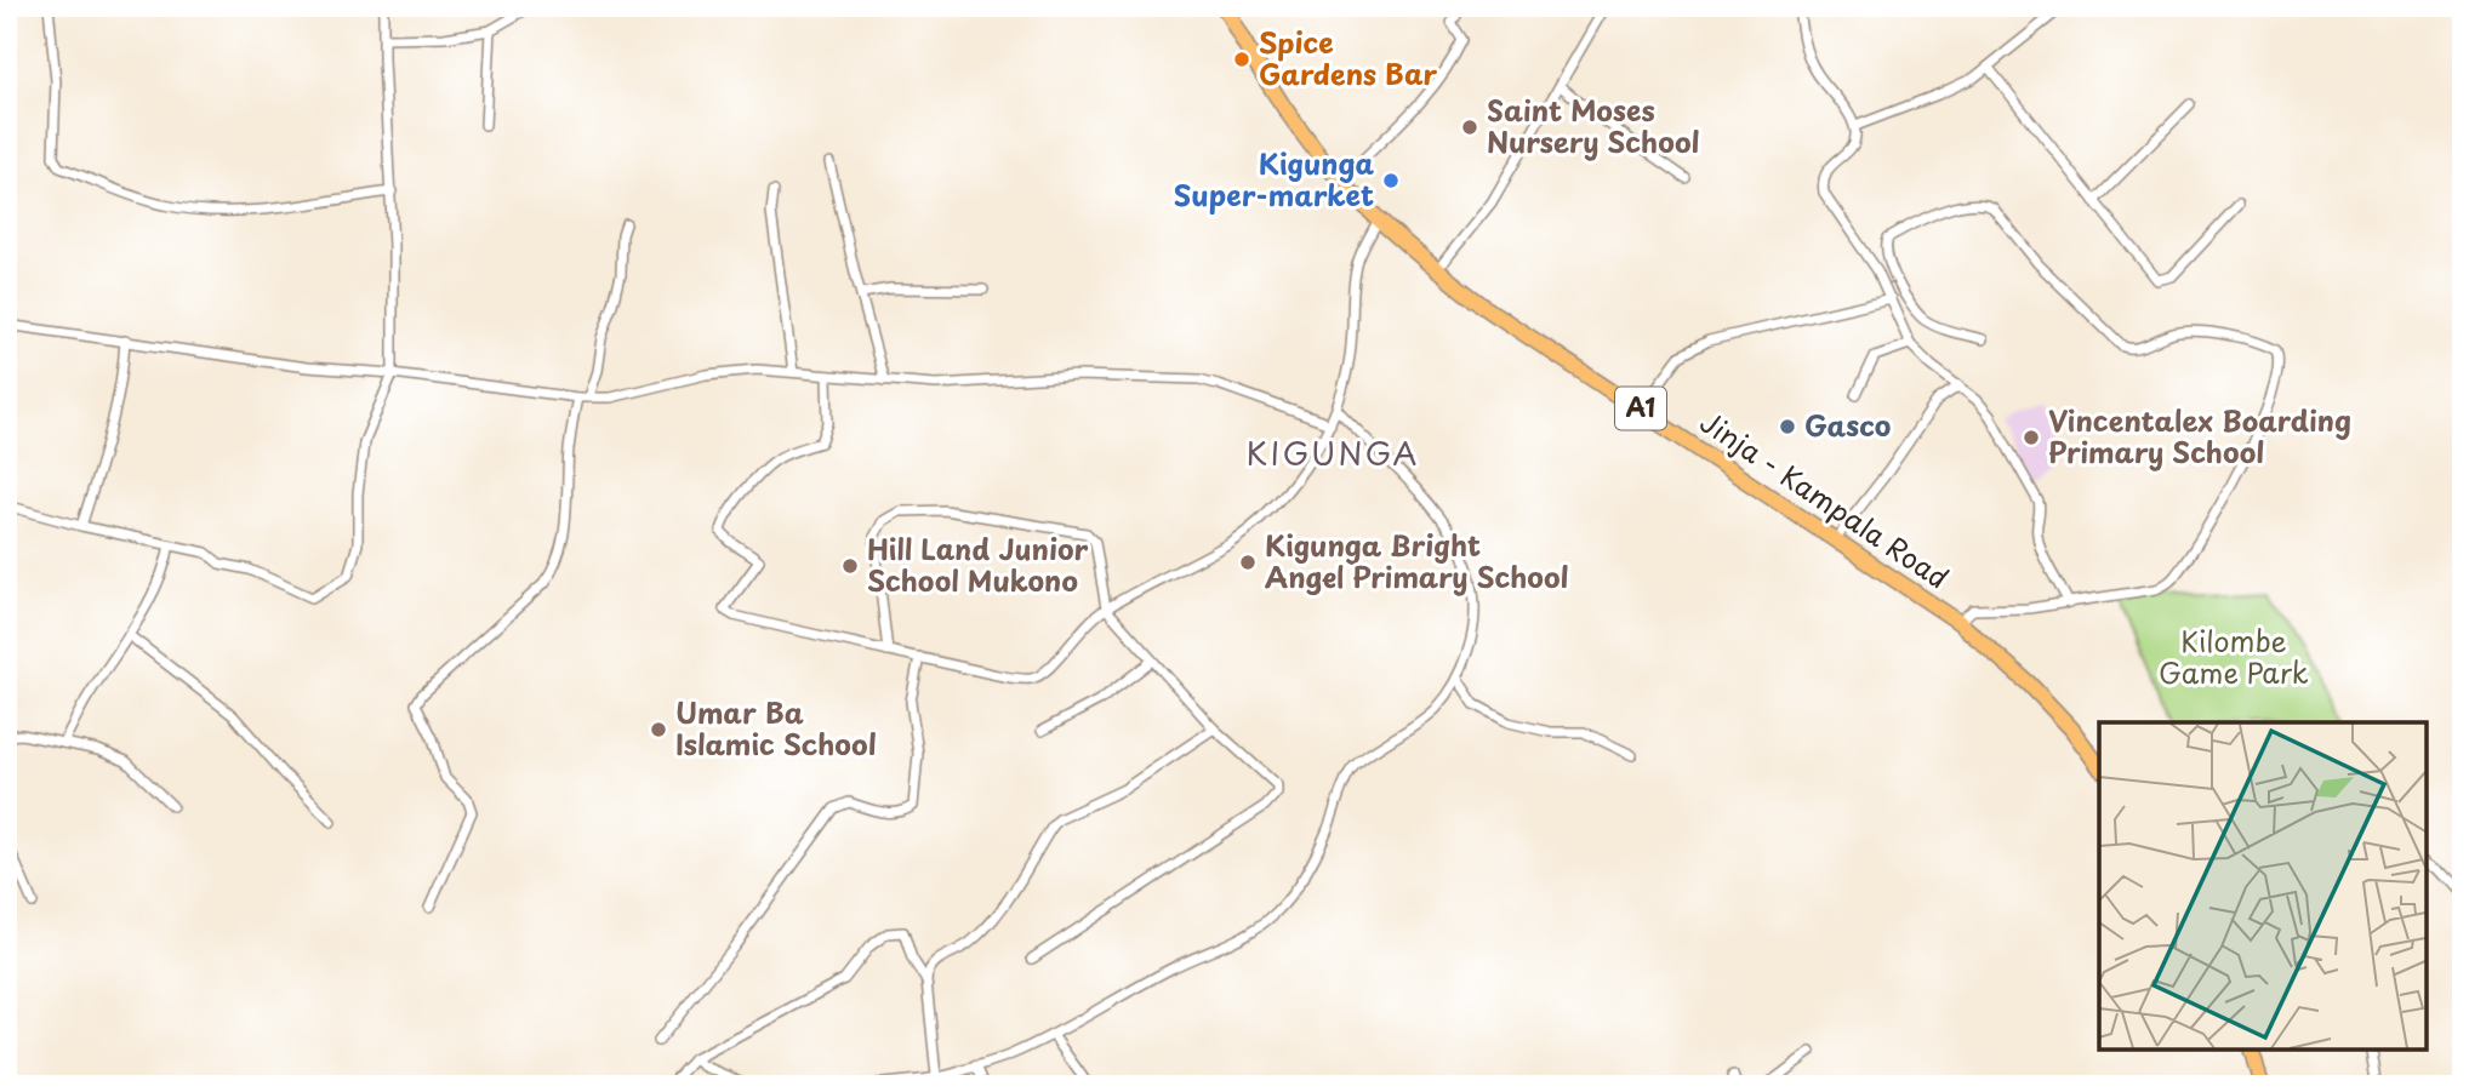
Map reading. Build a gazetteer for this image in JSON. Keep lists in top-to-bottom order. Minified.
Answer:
{"streets":{"highway":["A1","Jinja - Kampala Road"]},"districts":["KIGUNGA"],"parks":["Kilombe Game Park"],"places":["Spice Gardens Bar","Saint Moses Nursery School","Kigunga Super-market","Gasco","Vincentalex Boarding Primary School","Kigunga Bright Angel Primary School","Hill Land Junior School Mukono","Umar Ba Islamic School"]}
